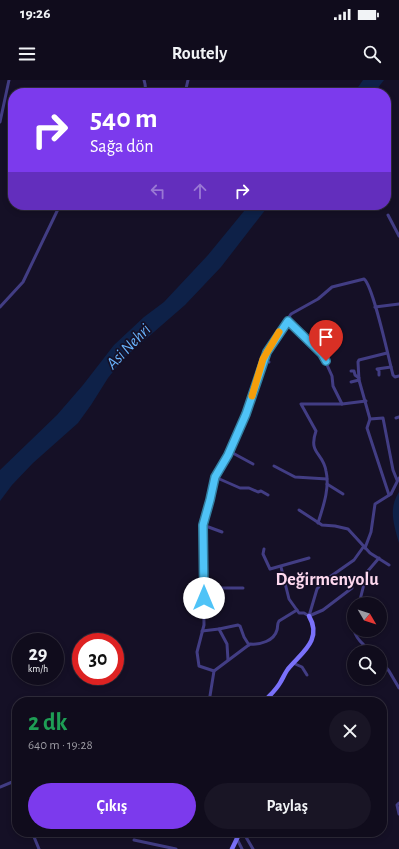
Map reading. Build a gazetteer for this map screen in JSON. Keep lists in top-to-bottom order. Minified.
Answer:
{"districts":["Değirmenyolu"],"water":["Asi Nehri"],"north":"bottom right","page":{"status":"19:26","header":"Routely","turn":["540 m","Sağa dön"],"speed":"29 km/h","limit":"30","heading":["2 dk","640 m · 19:28"],"buttons":["Çıkış","Paylaş"]}}
